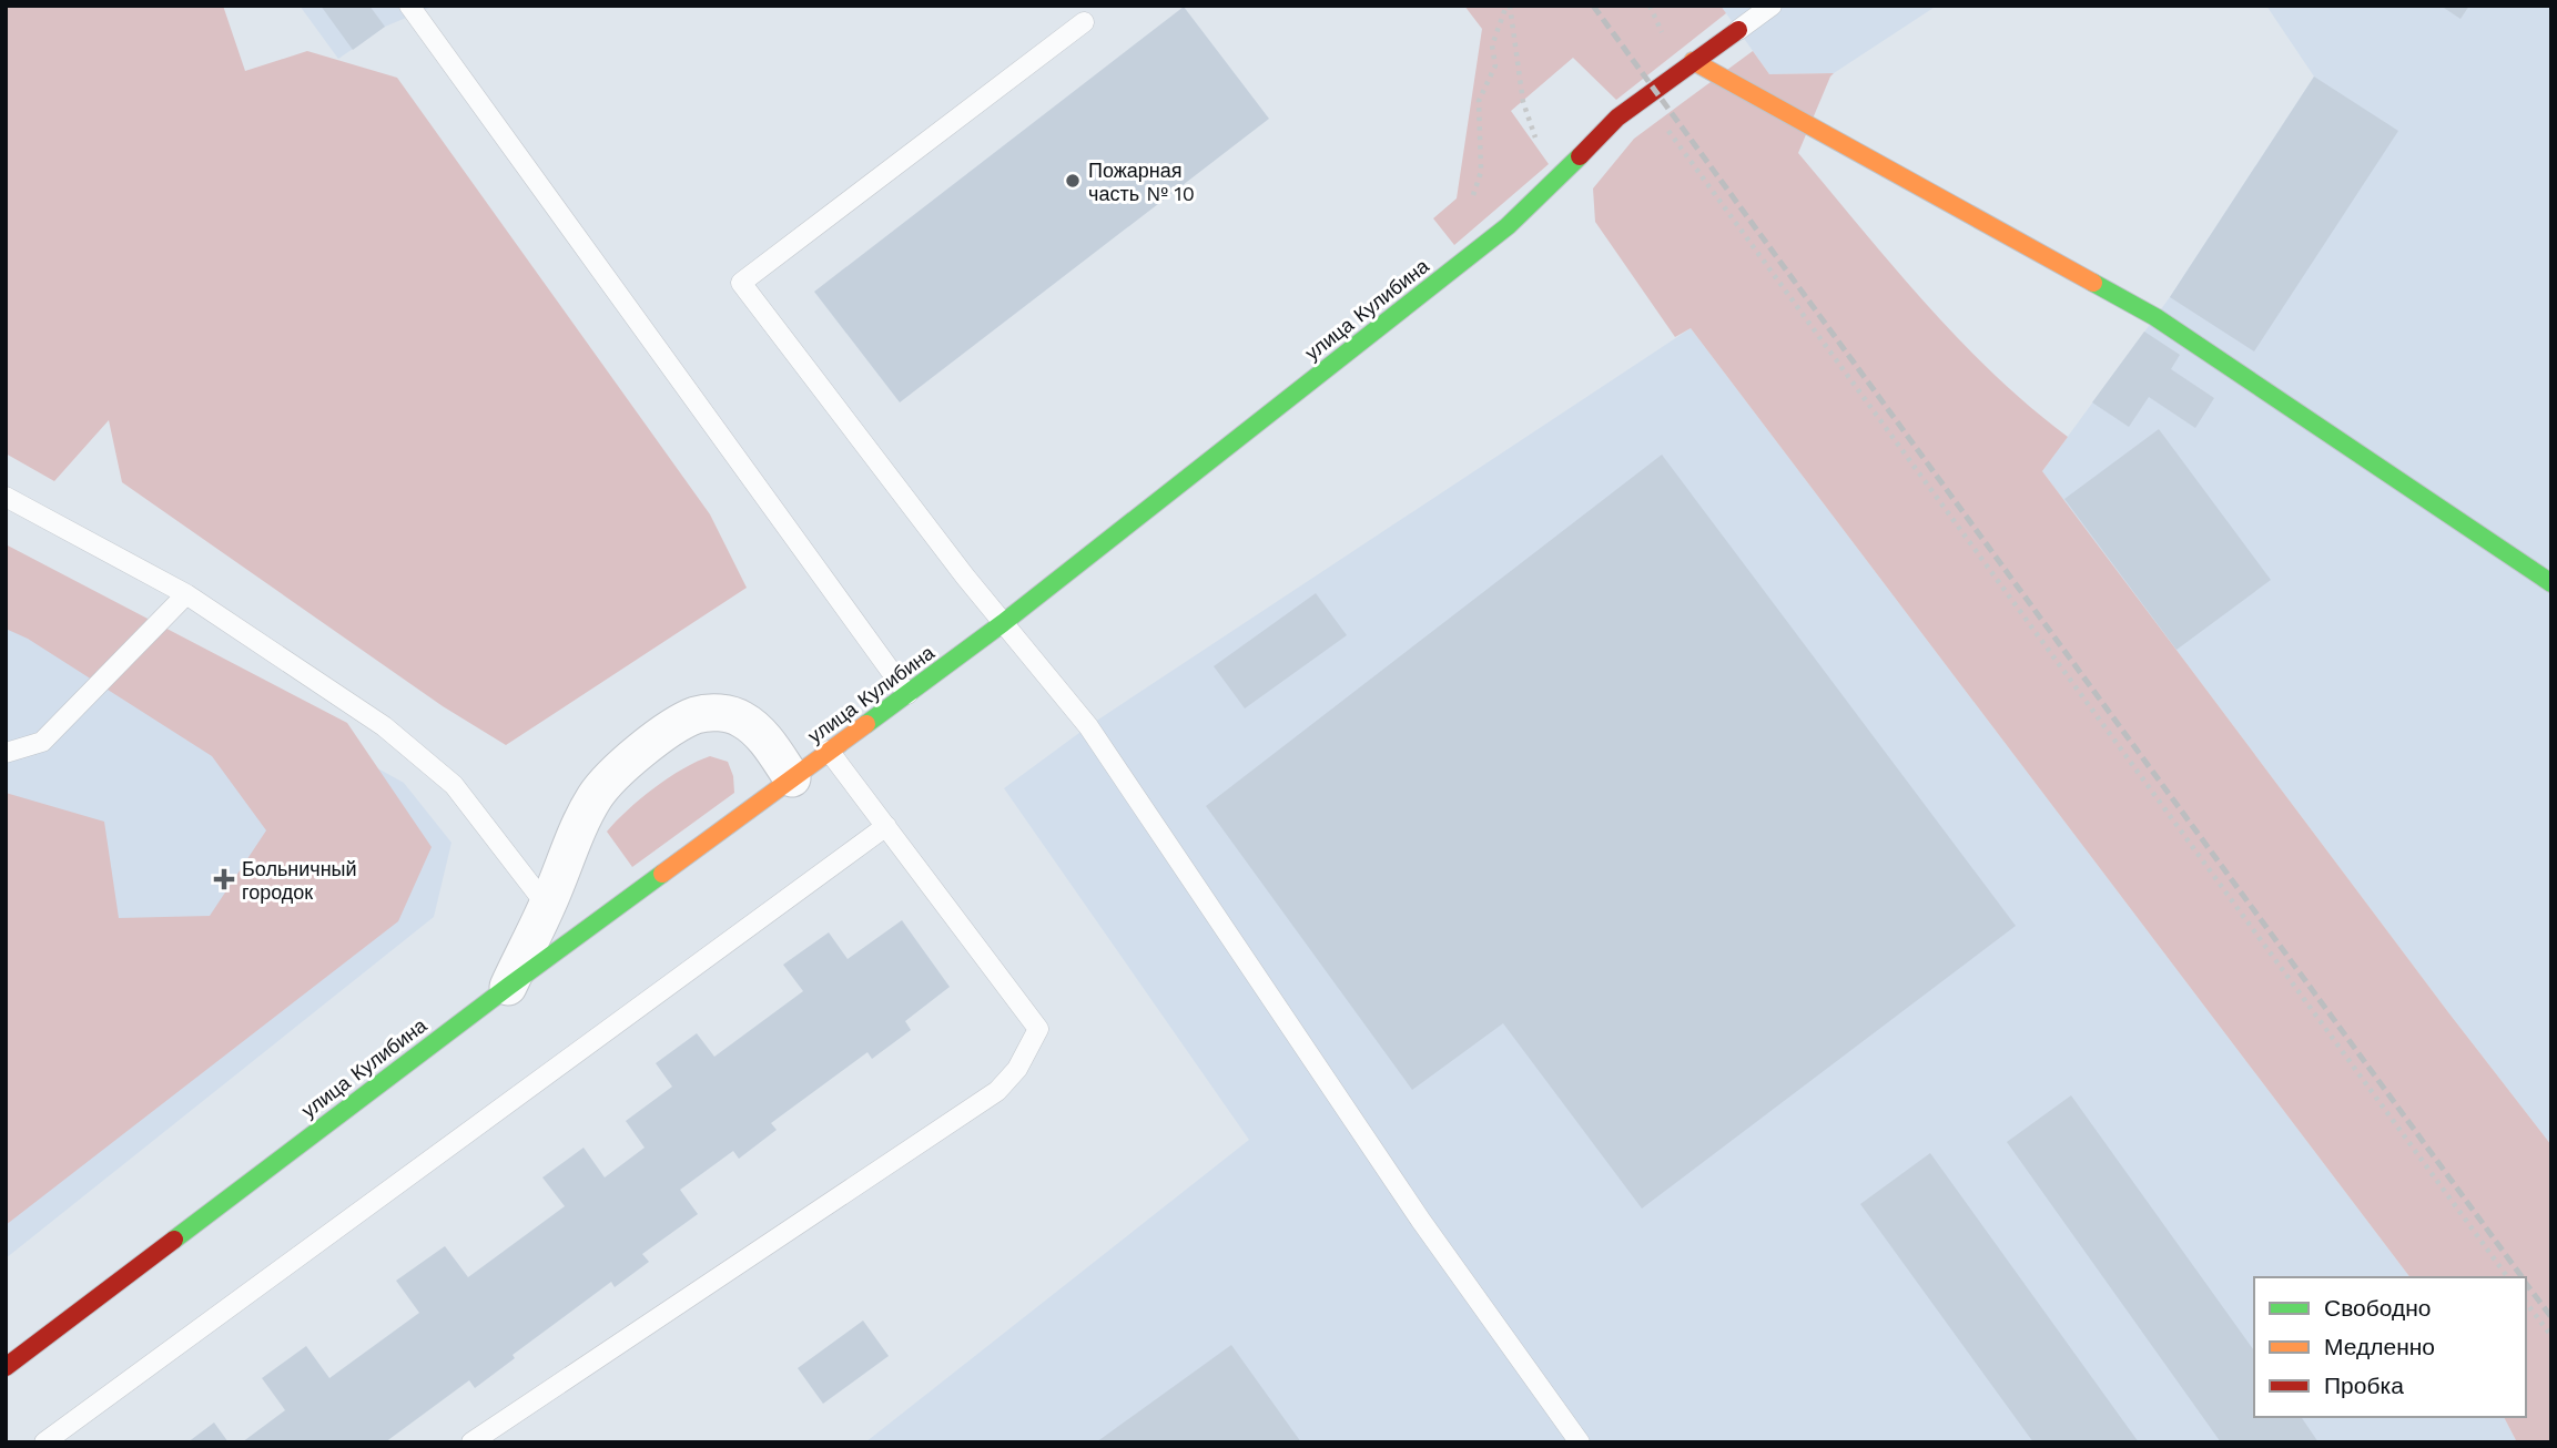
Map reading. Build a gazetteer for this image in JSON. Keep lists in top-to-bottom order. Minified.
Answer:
{"streets":{"street":["улица Кулибина"]},"places":{"other":["Пожарная часть № 10"],"health":["Больничный городок"]},"legend":["Свободно","Медленно","Пробка"]}
